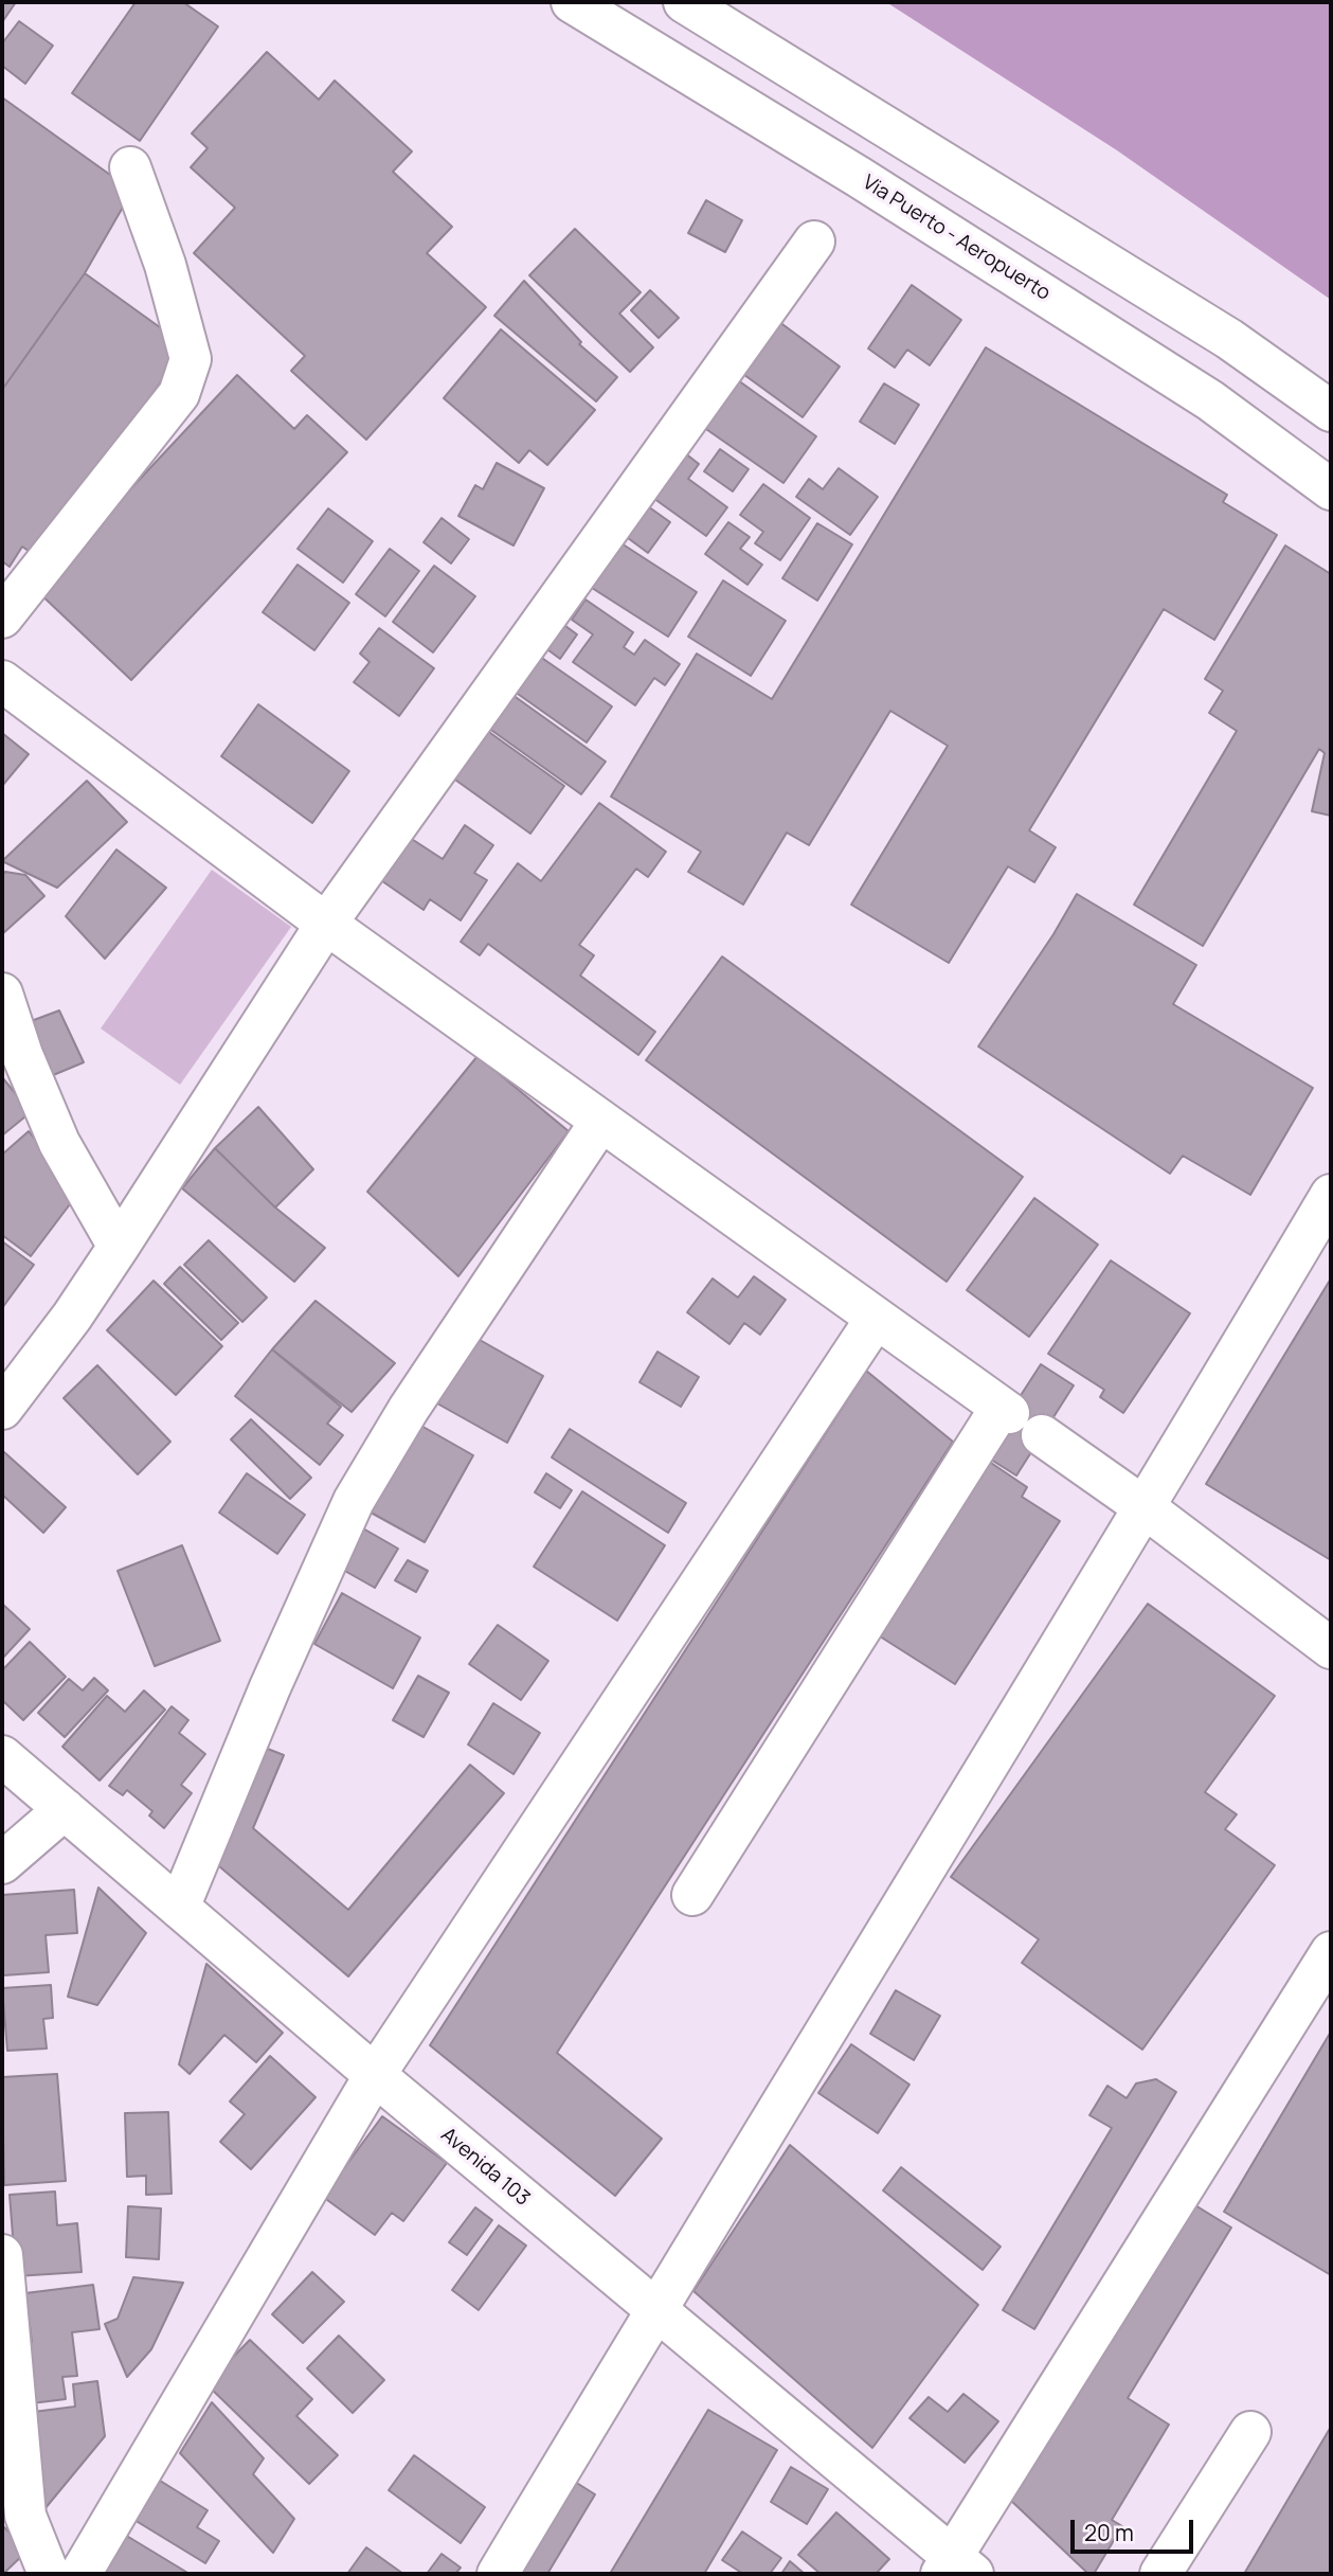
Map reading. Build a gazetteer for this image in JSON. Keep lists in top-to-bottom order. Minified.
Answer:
{"streets":{"street":["Via Puerto - Aeropuerto","Avenida 103"]},"scale_bar":"20 m"}
